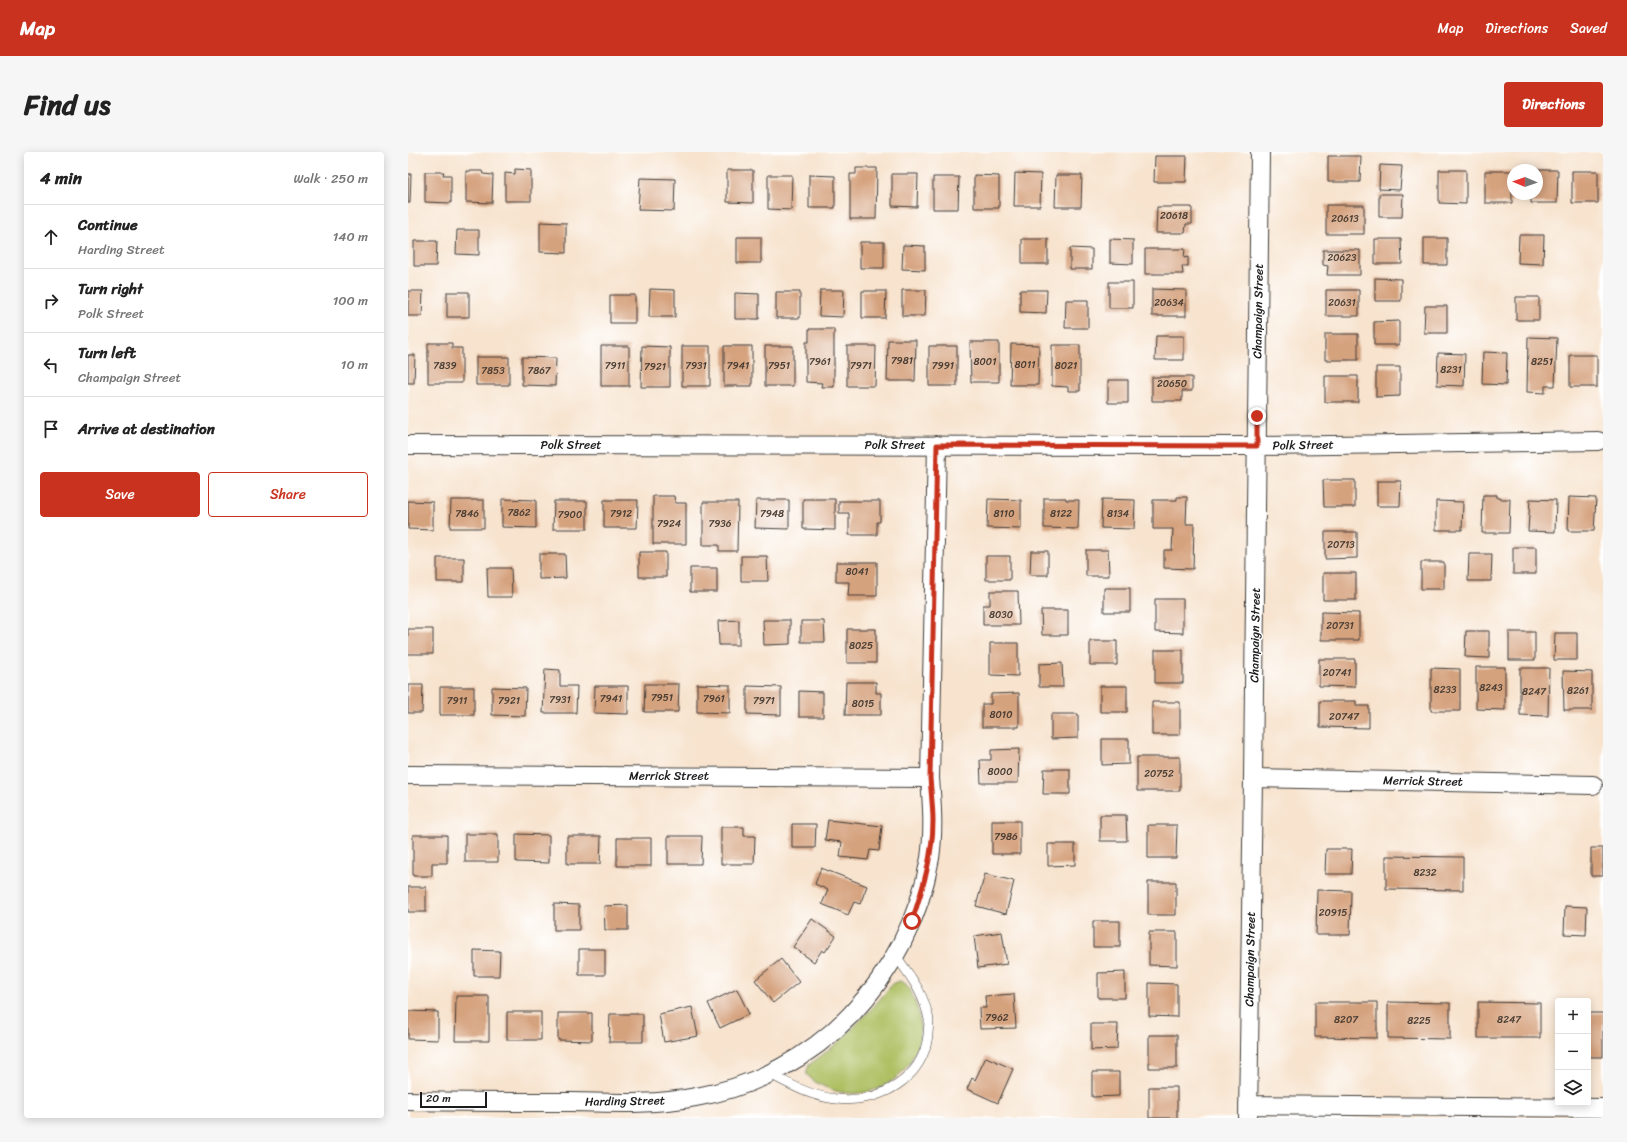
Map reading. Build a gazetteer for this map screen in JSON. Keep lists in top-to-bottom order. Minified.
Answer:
{"streets":{"street":["Champaign Street","Polk Street","Merrick Street","Harding Street"]},"crossings":[["Champaign Street","Polk Street"],["Champaign Street","Merrick Street"],["Polk Street","Harding Street"],["Merrick Street","Harding Street"]],"house_numbers":["20618","20613","20623","20634","20631","7981","7961","8001","8251","8011","7839","7911","7931","7941","7951","7971","7991","8021","7921","8231","7853","7867","20650","7862","7846","7912","7948","8110","8122","8134","7900","7924","7936","20713","8041","8030","20731","8025","20741","8243","8233","8261","8247","7951","7941","7961","7931","7911","7921","7971","8015","8010","20747","8000","20752","7986","8232","20915","7962","8207","8247","8225"],"scale_bar":"20 m","north":"left","page":{"header":"Map","nav":["Map","Directions","Saved"],"title":"Find us","buttons":["Directions",["Save","Share"]],"heading":["4 min","Walk · 250 m"],"list":[["Continue","Harding Street","140 m"],["Turn right","Polk Street","100 m"],["Turn left","Champaign Street","10 m"],"Arrive at destination"],"map_buttons":["+","−"],"scale":"20 m"}}
